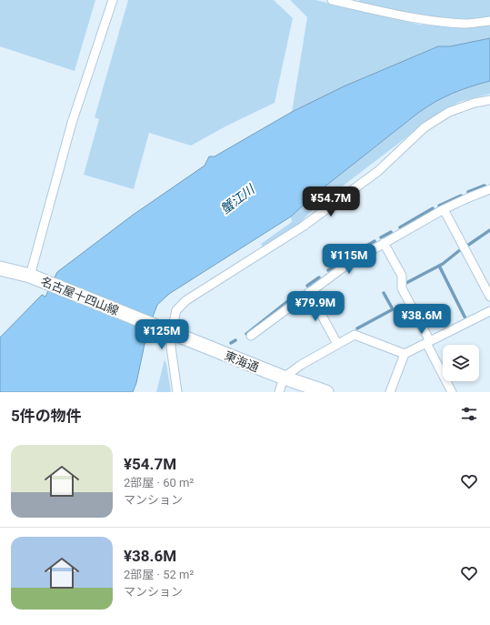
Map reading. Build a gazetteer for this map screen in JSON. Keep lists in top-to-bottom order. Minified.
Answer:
{"streets":{"main road":["名古屋十四山線","東海通"]},"crossings":[["名古屋十四山線","東海通"]],"water":["蟹江川"],"page":{"price":["¥54.7M","¥115M","¥79.9M","¥38.6M","¥125M"],"heading":"5件の物件","list":[{"name":"¥54.7M","note":"2部屋 · 60 m² · マンション"},{"name":"¥38.6M","note":"2部屋 · 52 m² · マンション"}]}}
